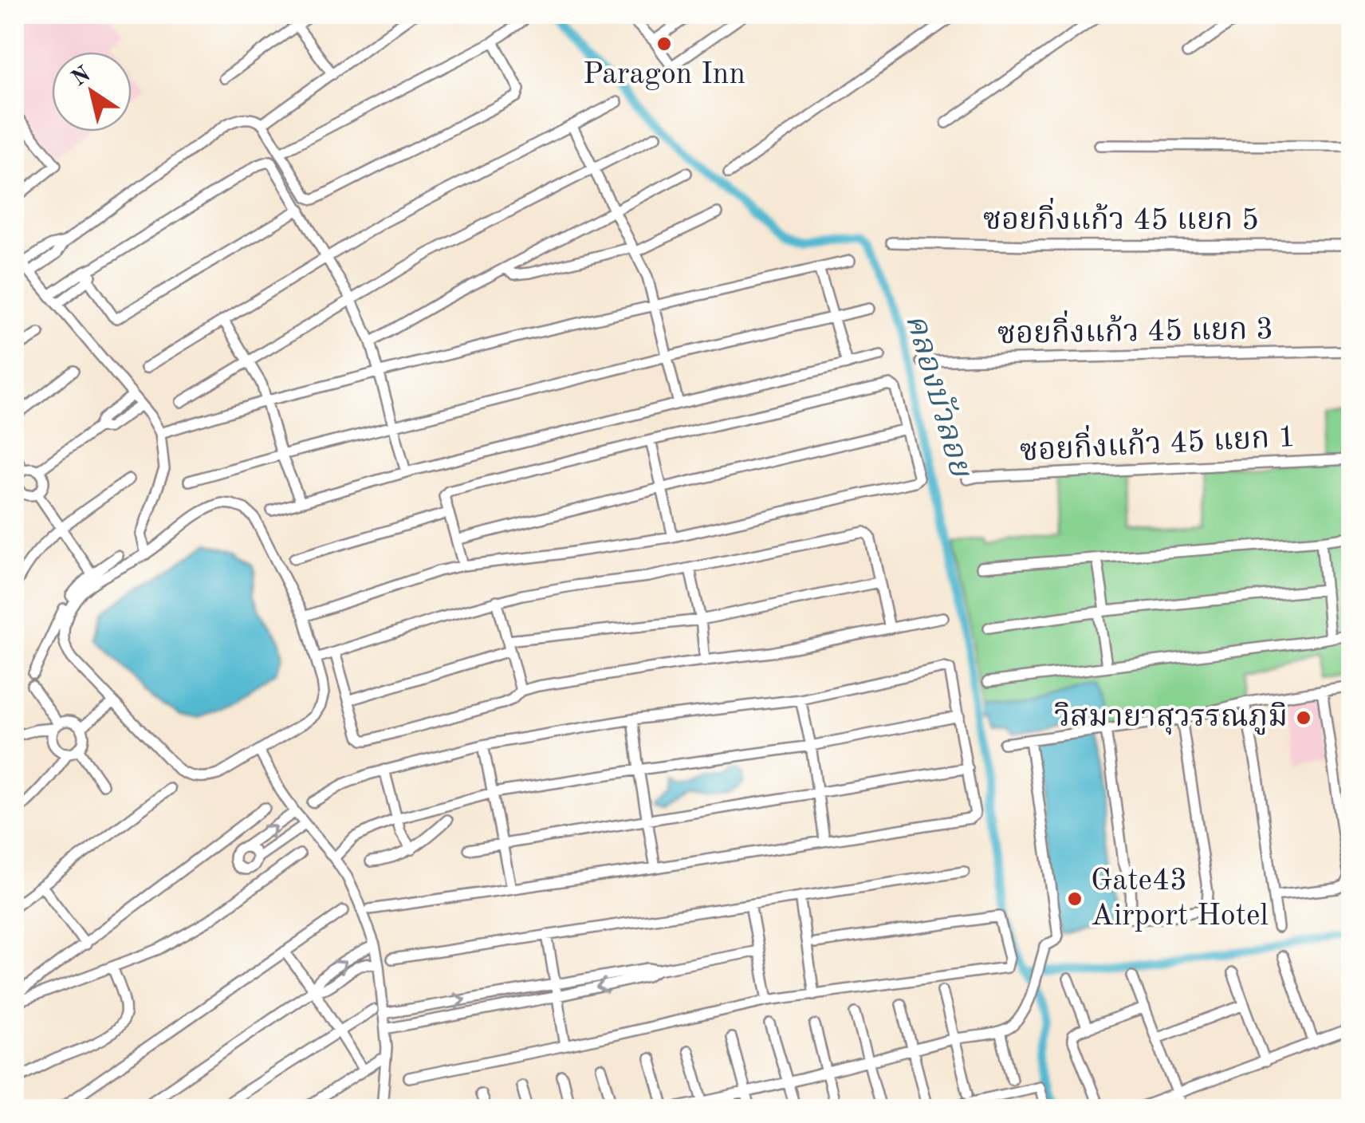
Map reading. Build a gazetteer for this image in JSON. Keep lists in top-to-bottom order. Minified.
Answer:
{"streets":{"street":["ซอยกิ่งแก้ว 45 แยก 5","ซอยกิ่งแก้ว 45 แยก 3","ซอยกิ่งแก้ว 45 แยก 1"]},"water":["คลองบัวลอย"],"places":["Paragon Inn","วิสมายาสุวรรณภูมิ","Gate43 Airport Hotel"],"north":"top left"}
